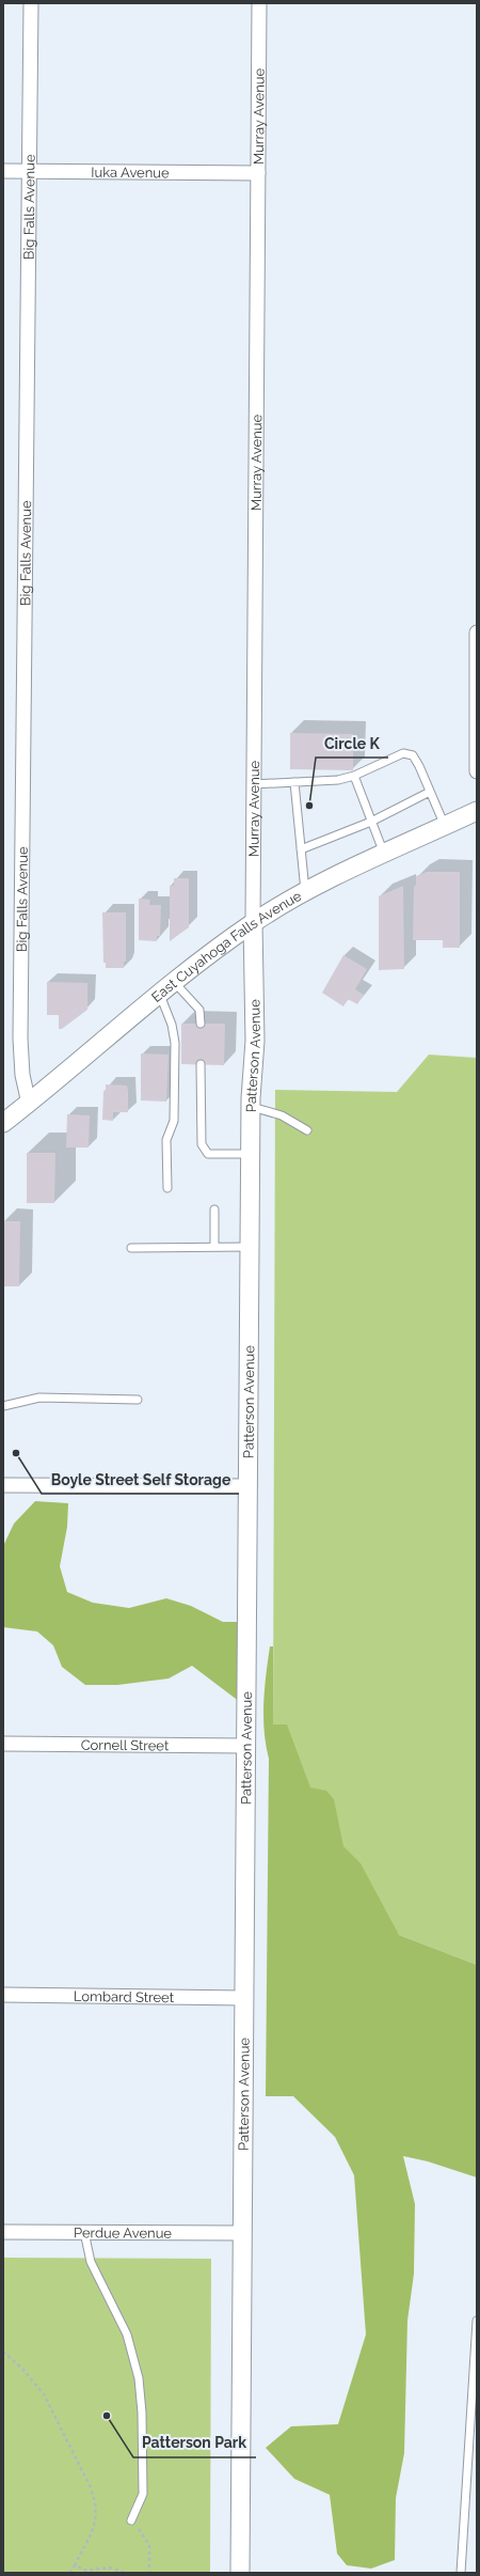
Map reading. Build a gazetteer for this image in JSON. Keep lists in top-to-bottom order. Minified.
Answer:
{"streets":{"street":["Murray Avenue","Iuka Avenue","Big Falls Avenue","East Cuyahoga Falls Avenue","Patterson Avenue","Cornell Street","Lombard Street","Perdue Avenue"]},"crossings":[["Murray Avenue","Iuka Avenue"],["Murray Avenue","East Cuyahoga Falls Avenue"],["Murray Avenue","Patterson Avenue"],["Iuka Avenue","Big Falls Avenue"],["Big Falls Avenue","East Cuyahoga Falls Avenue"],["East Cuyahoga Falls Avenue","Patterson Avenue"],["Patterson Avenue","Cornell Street"],["Patterson Avenue","Lombard Street"],["Patterson Avenue","Perdue Avenue"]],"places":["Circle K","Boyle Street Self Storage","Patterson Park"]}
